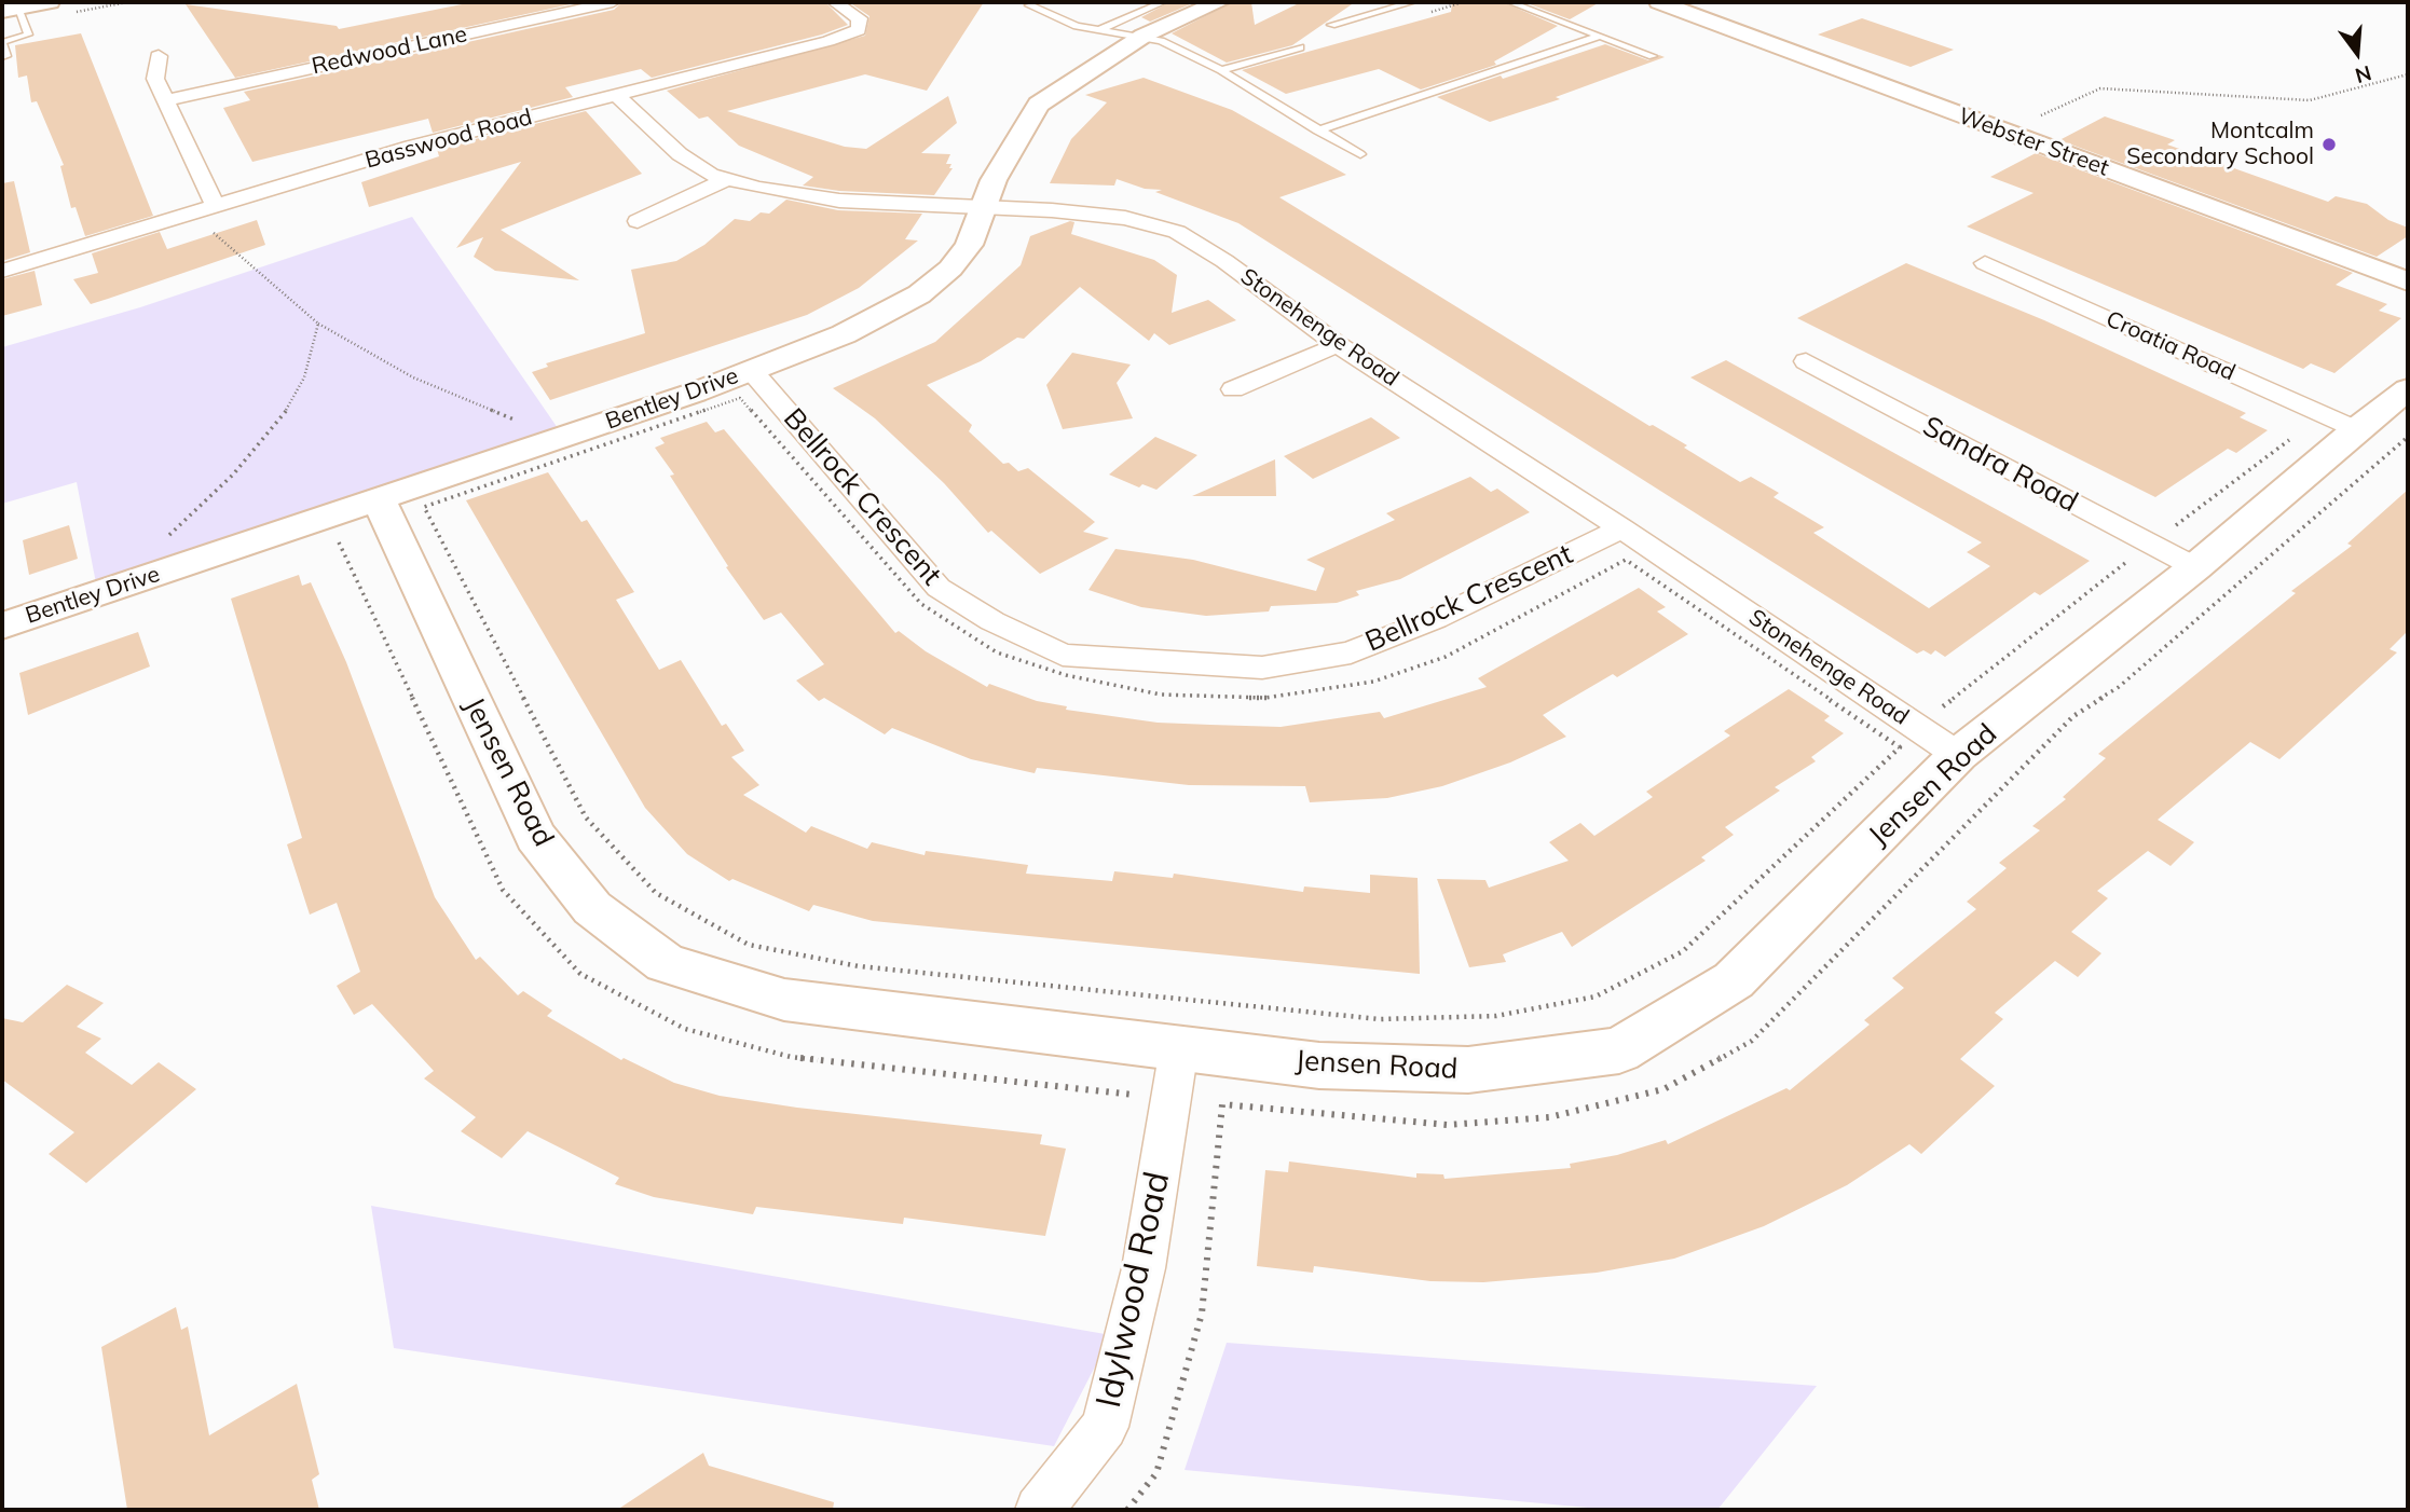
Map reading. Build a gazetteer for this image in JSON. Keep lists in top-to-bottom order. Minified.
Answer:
{"streets":{"street":["Redwood Lane","Basswood Road","Webster Street","Stonehenge Road","Croatia Road","Bentley Drive","Sandra Road","Bellrock Crescent","Jensen Road","Idylwood Road"]},"crossings":[["Basswood Road","Stonehenge Road"],["Stonehenge Road","Bentley Drive"],["Stonehenge Road","Bellrock Crescent"],["Stonehenge Road","Jensen Road"],["Croatia Road","Jensen Road"],["Bentley Drive","Bellrock Crescent"],["Bentley Drive","Jensen Road"],["Sandra Road","Jensen Road"],["Jensen Road","Idylwood Road"]],"places":["Montcalm Secondary School"],"north":"bottom"}
